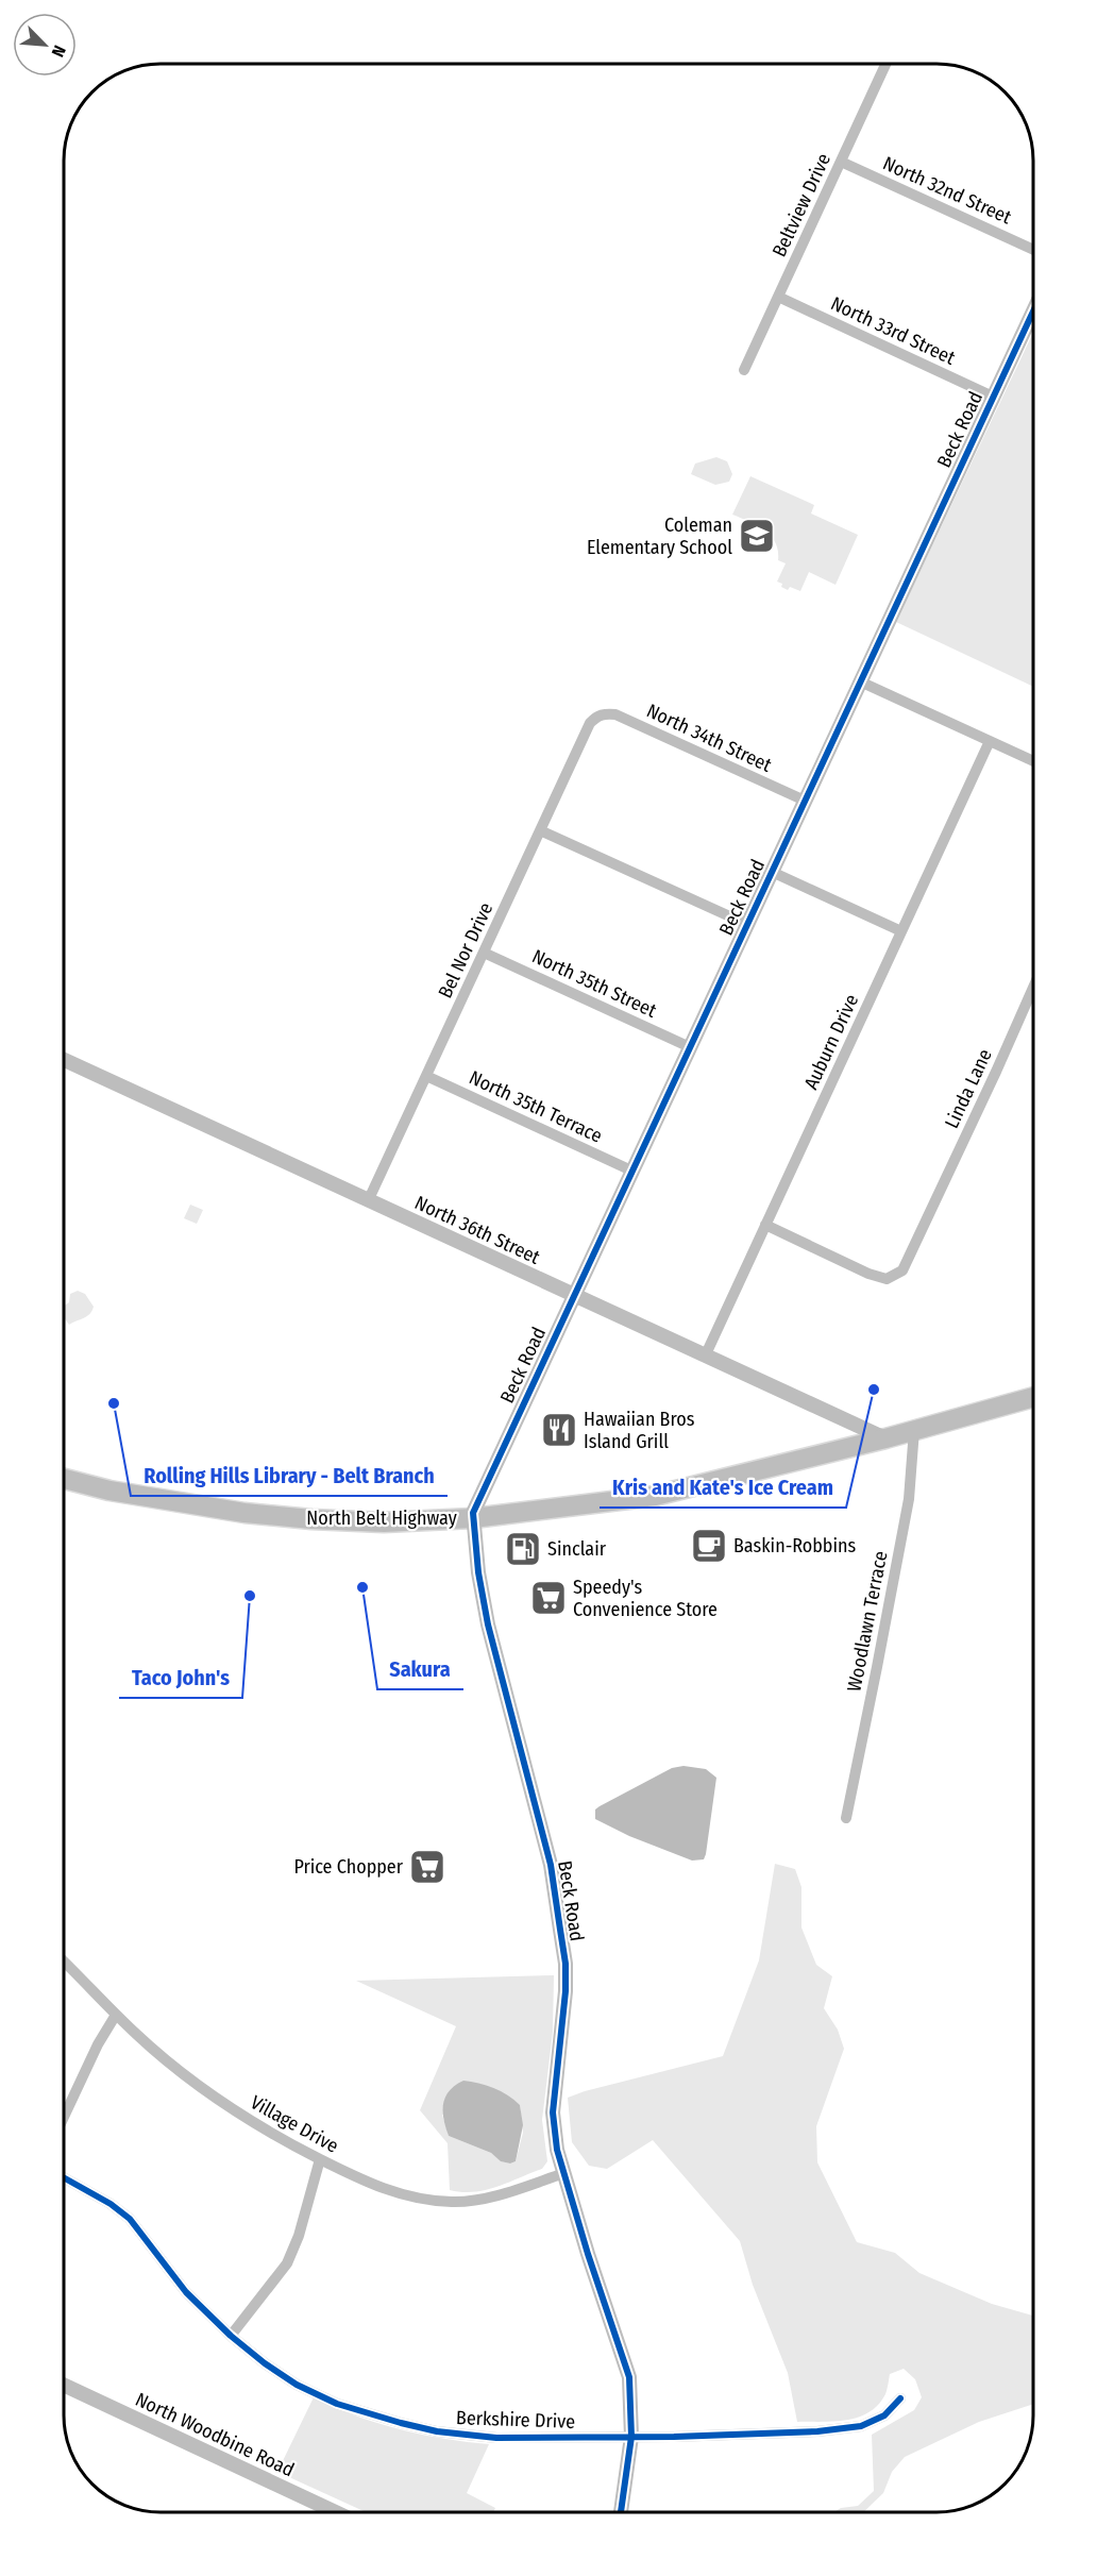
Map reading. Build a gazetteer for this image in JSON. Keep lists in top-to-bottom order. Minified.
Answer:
{"streets":{"main road":["North Belt Highway"],"street":["North 32nd Street","Beltview Drive","North 33rd Street","Beck Road","North 34th Street","Bel Nor Drive","North 35th Street","Auburn Drive","Linda Lane","North 35th Terrace","North 36th Street","Woodlawn Terrace","Village Drive","Berkshire Drive","North Woodbine Road"]},"crossings":[["North 32nd Street","Beltview Drive"],["Beltview Drive","North 33rd Street"],["North 33rd Street","Beck Road"],["Beck Road","North 34th Street"],["Beck Road","North 35th Street"],["Beck Road","North 35th Terrace"],["Beck Road","North 36th Street"],["Beck Road","North Belt Highway"],["Beck Road","Village Drive"],["Beck Road","Berkshire Drive"],["North 34th Street","Bel Nor Drive"],["Bel Nor Drive","North 35th Street"],["Bel Nor Drive","North 35th Terrace"],["Bel Nor Drive","North 36th Street"],["Auburn Drive","Linda Lane"],["Auburn Drive","North 36th Street"],["North 36th Street","North Belt Highway"],["North Belt Highway","Woodlawn Terrace"]],"places":{"school or university":["Coleman Elementary School"],"other":["Kris and Kate's Ice Cream","Rolling Hills Library - Belt Branch","Sakura","Taco John's"],"restaurant":["Hawaiian Bros Island Grill"],"cafe":["Baskin-Robbins"],"fuel station":["Sinclair"],"supermarket":["Speedy's Convenience Store","Price Chopper"]},"north":"bottom right"}
